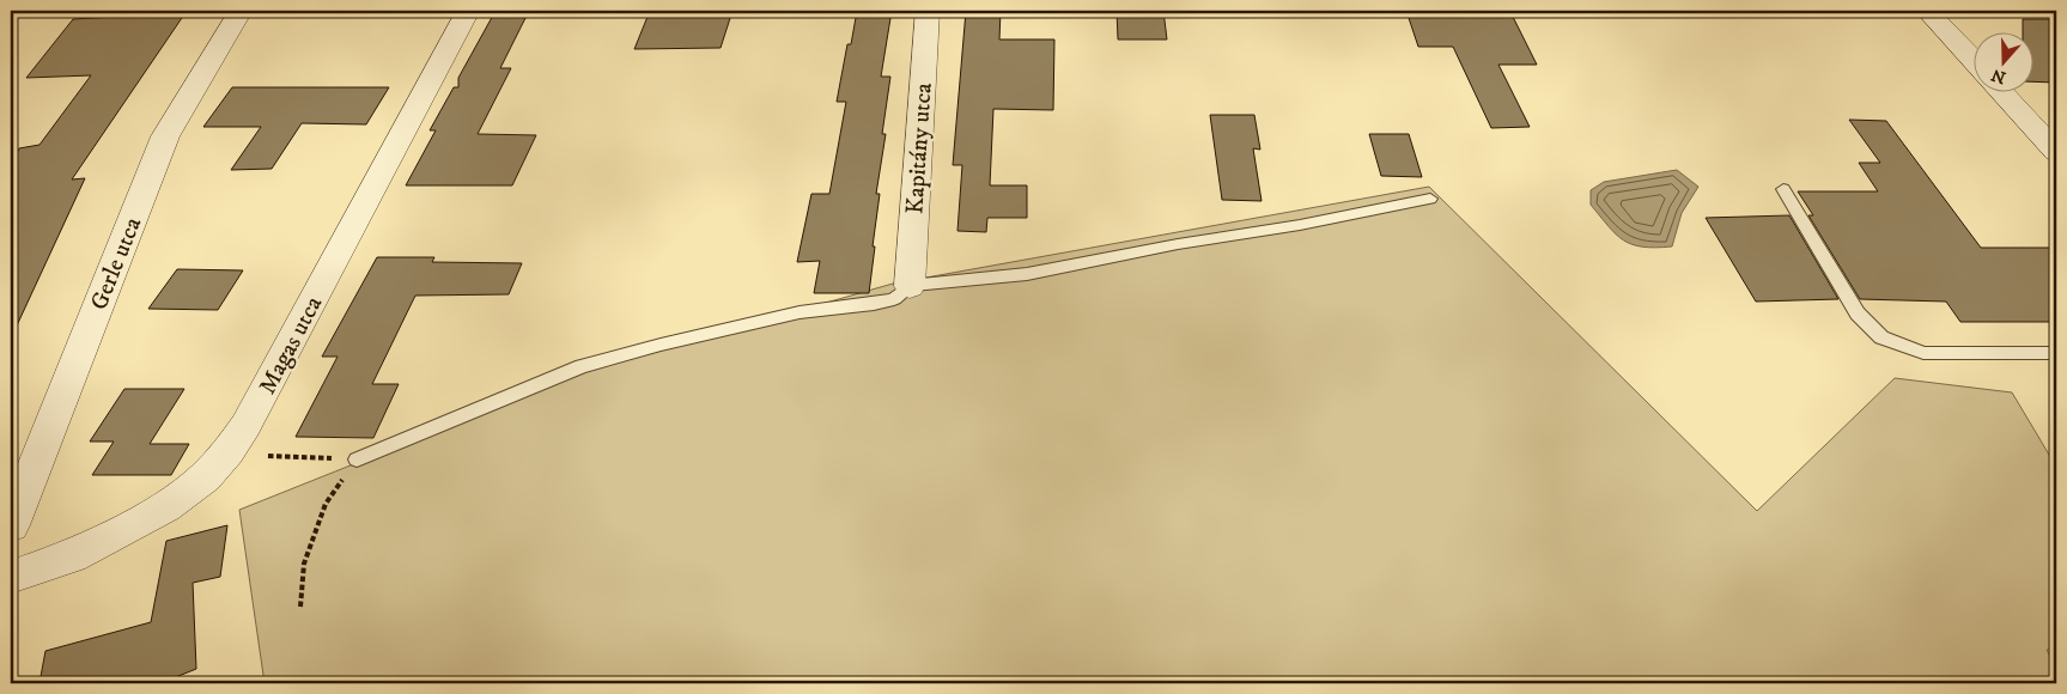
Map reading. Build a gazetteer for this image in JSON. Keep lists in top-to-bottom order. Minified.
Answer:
{"streets":{"street":["Kapitány utca","Gerle utca","Magas utca"]},"north":"bottom"}
